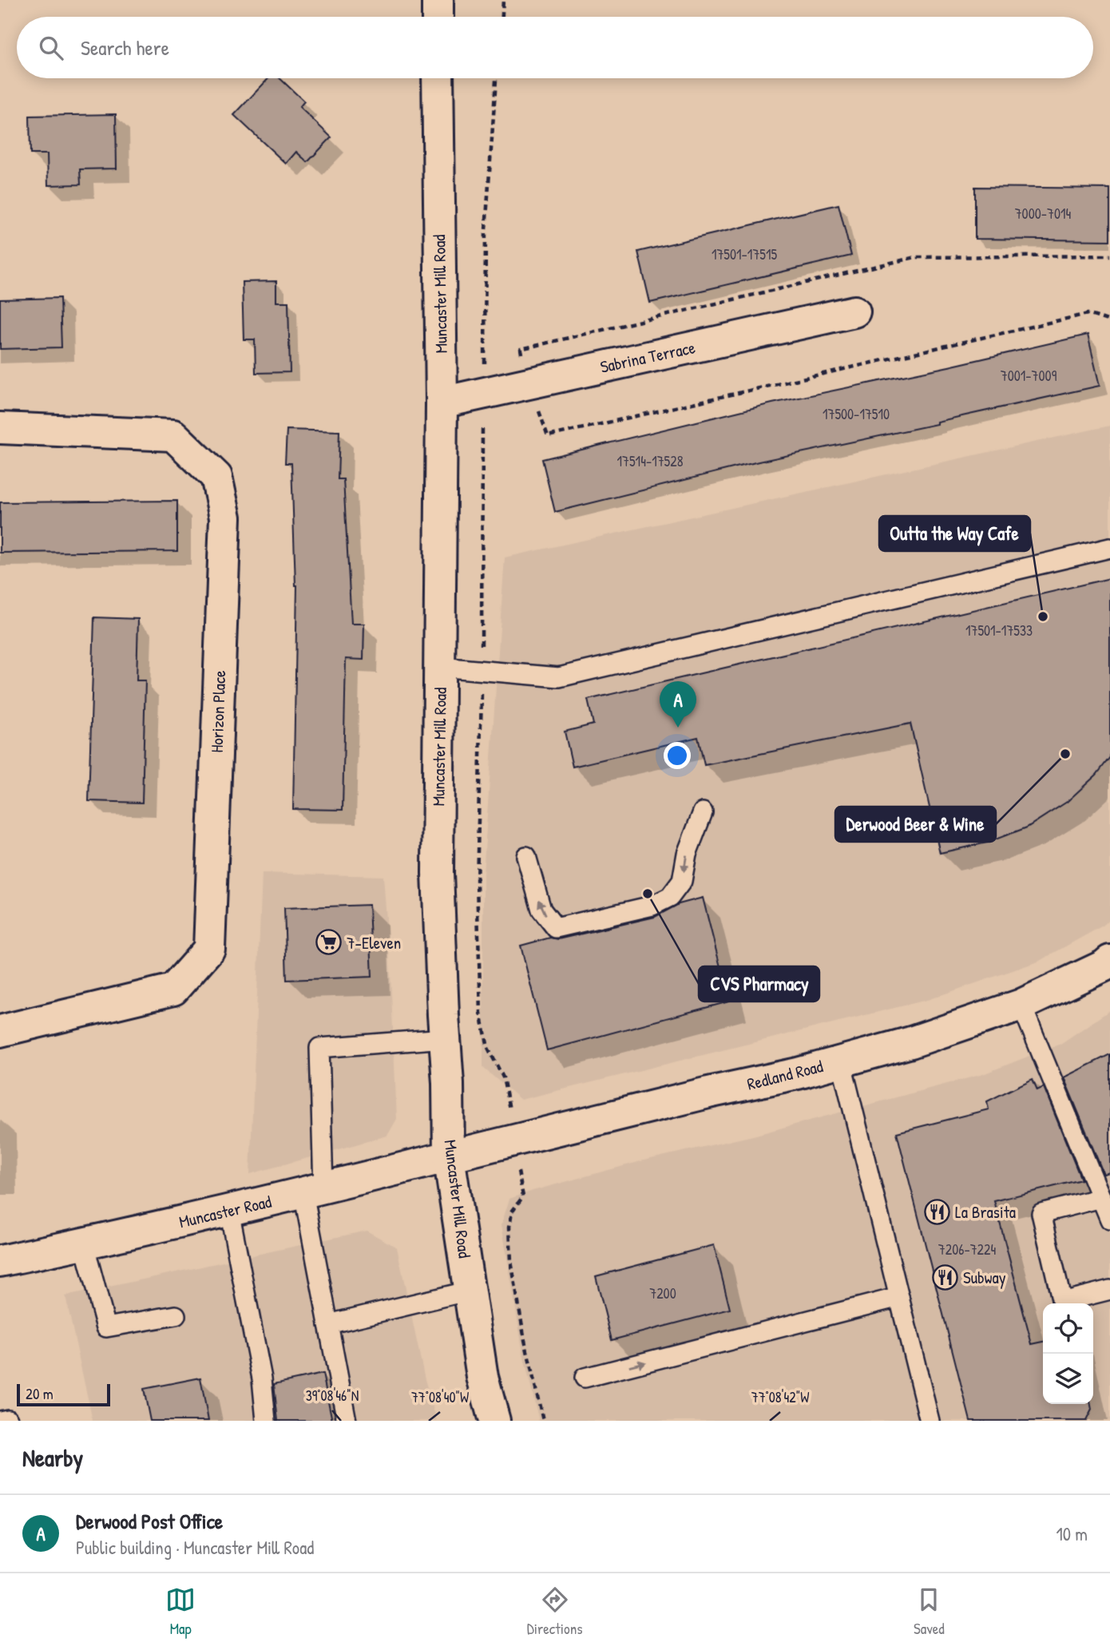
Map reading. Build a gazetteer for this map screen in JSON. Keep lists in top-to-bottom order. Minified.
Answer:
{"streets":{"main road":["Muncaster Mill Road","Sabrina Terrace","Horizon Place","Redland Road","Muncaster Road"]},"crossings":[["Muncaster Mill Road","Sabrina Terrace"],["Muncaster Mill Road","Redland Road"],["Muncaster Mill Road","Muncaster Road"],["Redland Road","Muncaster Road"]],"places":{"other":["Outta the Way Cafe","Derwood Beer & Wine","CVS Pharmacy"],"supermarket":["7-Eleven"],"restaurant":["La Brasita","Subway"]},"house_numbers":["7000-7014","17501-17515","7001-7009","17500-17510","17514-17528","17501-17533","7206-7224","7200"],"scale_bar":"20 m","page":{"search":"Search here","pins":"A","scale":"20 m","heading":"Nearby","list":[{"mark":"A","name":"Derwood Post Office","note":"Public building · Muncaster Mill Road","value":"10 m"}],"nav":["Map","Directions","Saved"]},"coordinates":["39°08'46\"N","77°08'40\"W","77°08'42\"W"]}
